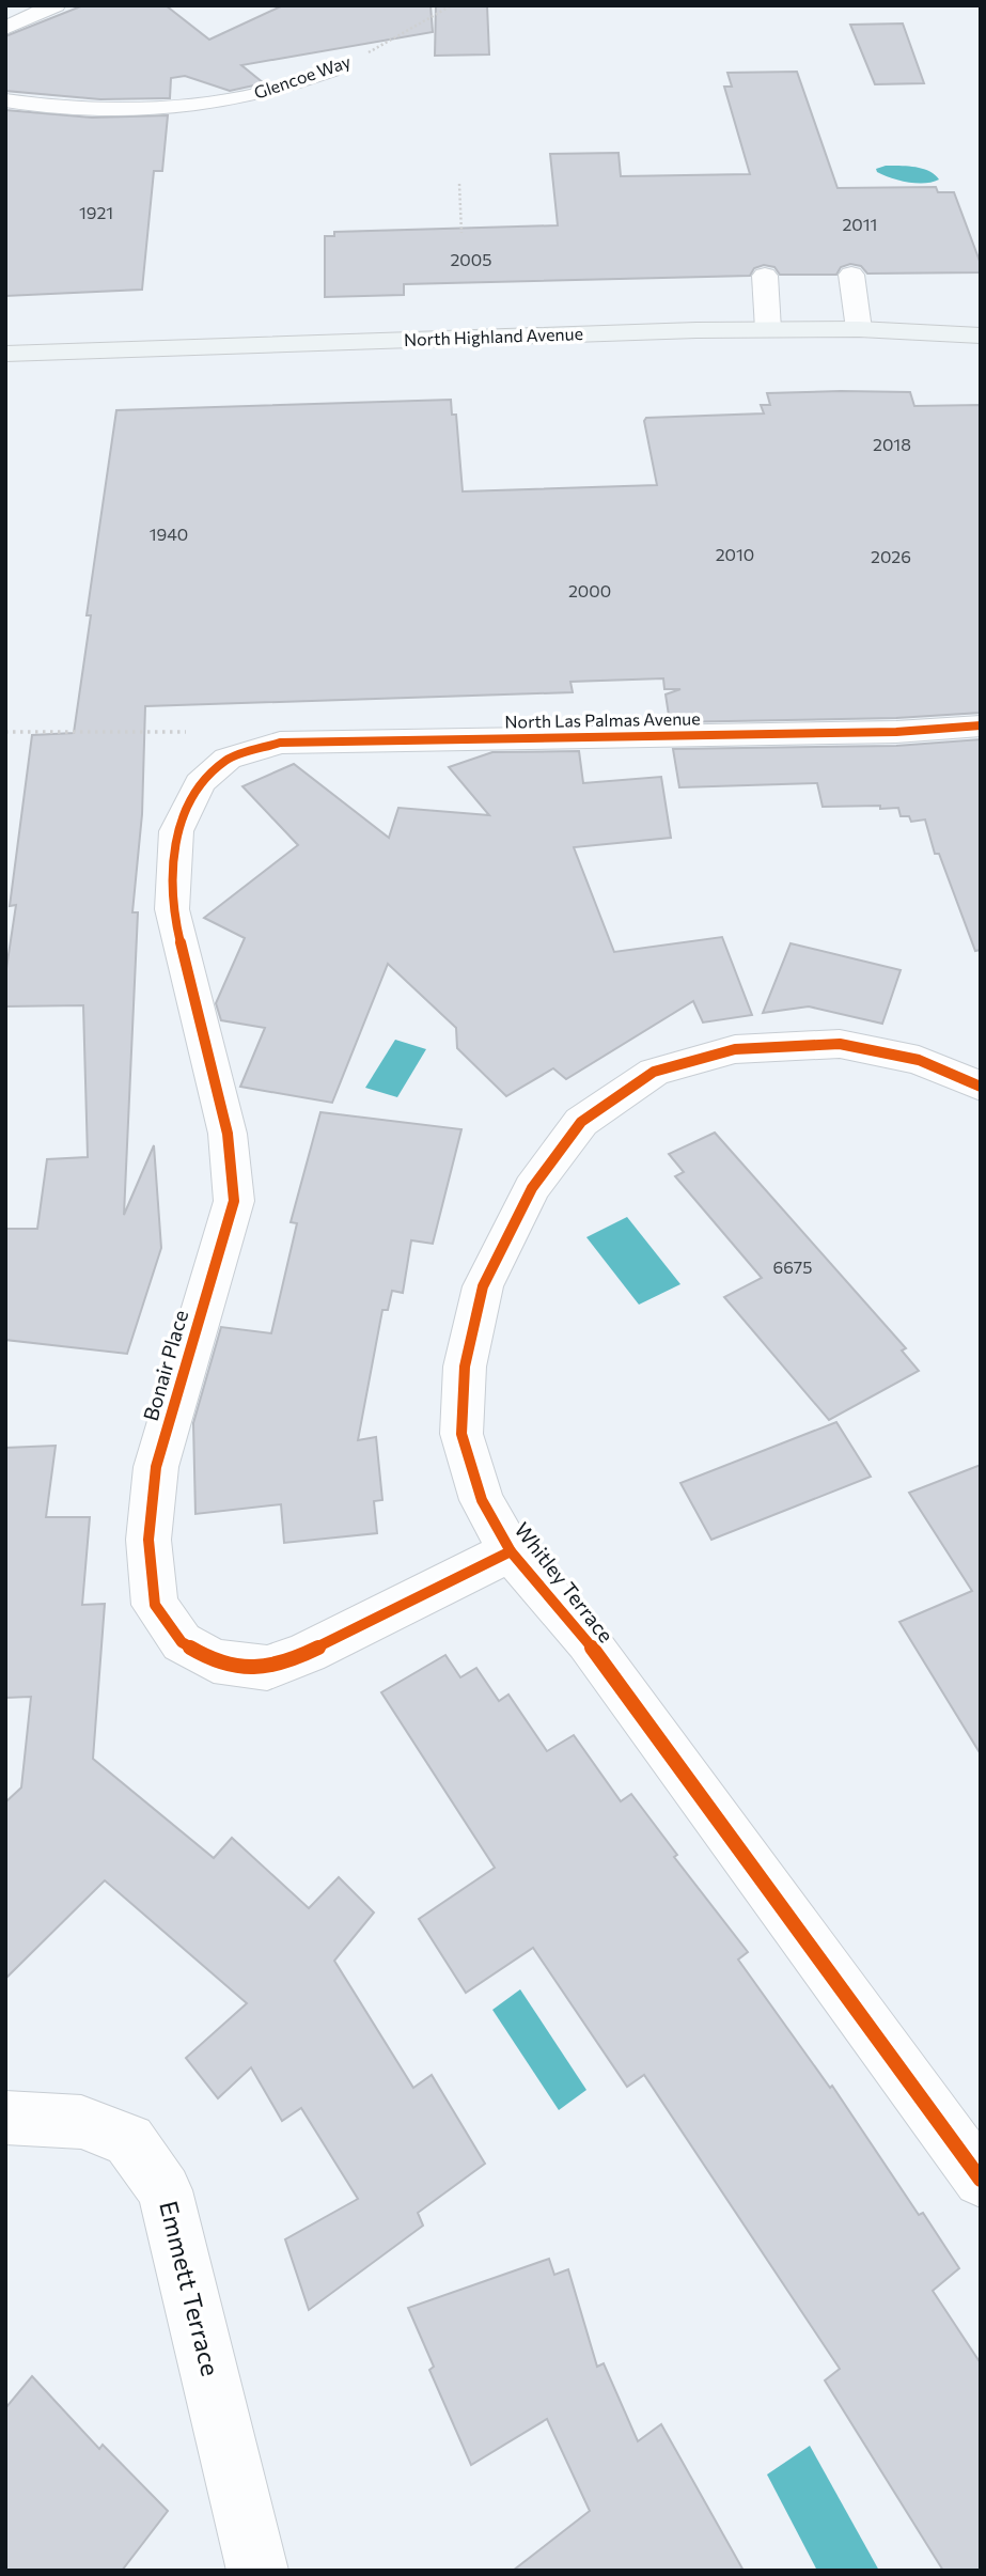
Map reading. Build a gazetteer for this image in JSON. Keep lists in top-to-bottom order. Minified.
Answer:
{"streets":{"main road":["North Highland Avenue"],"street":["Glencoe Way","North Las Palmas Avenue","Bonair Place","Whitley Terrace","Emmett Terrace"]},"crossings":[["North Las Palmas Avenue","Bonair Place"],["Bonair Place","Whitley Terrace"]],"house_numbers":["1921","2011","2005","2018","1940","2010","2026","2000","6675"]}
